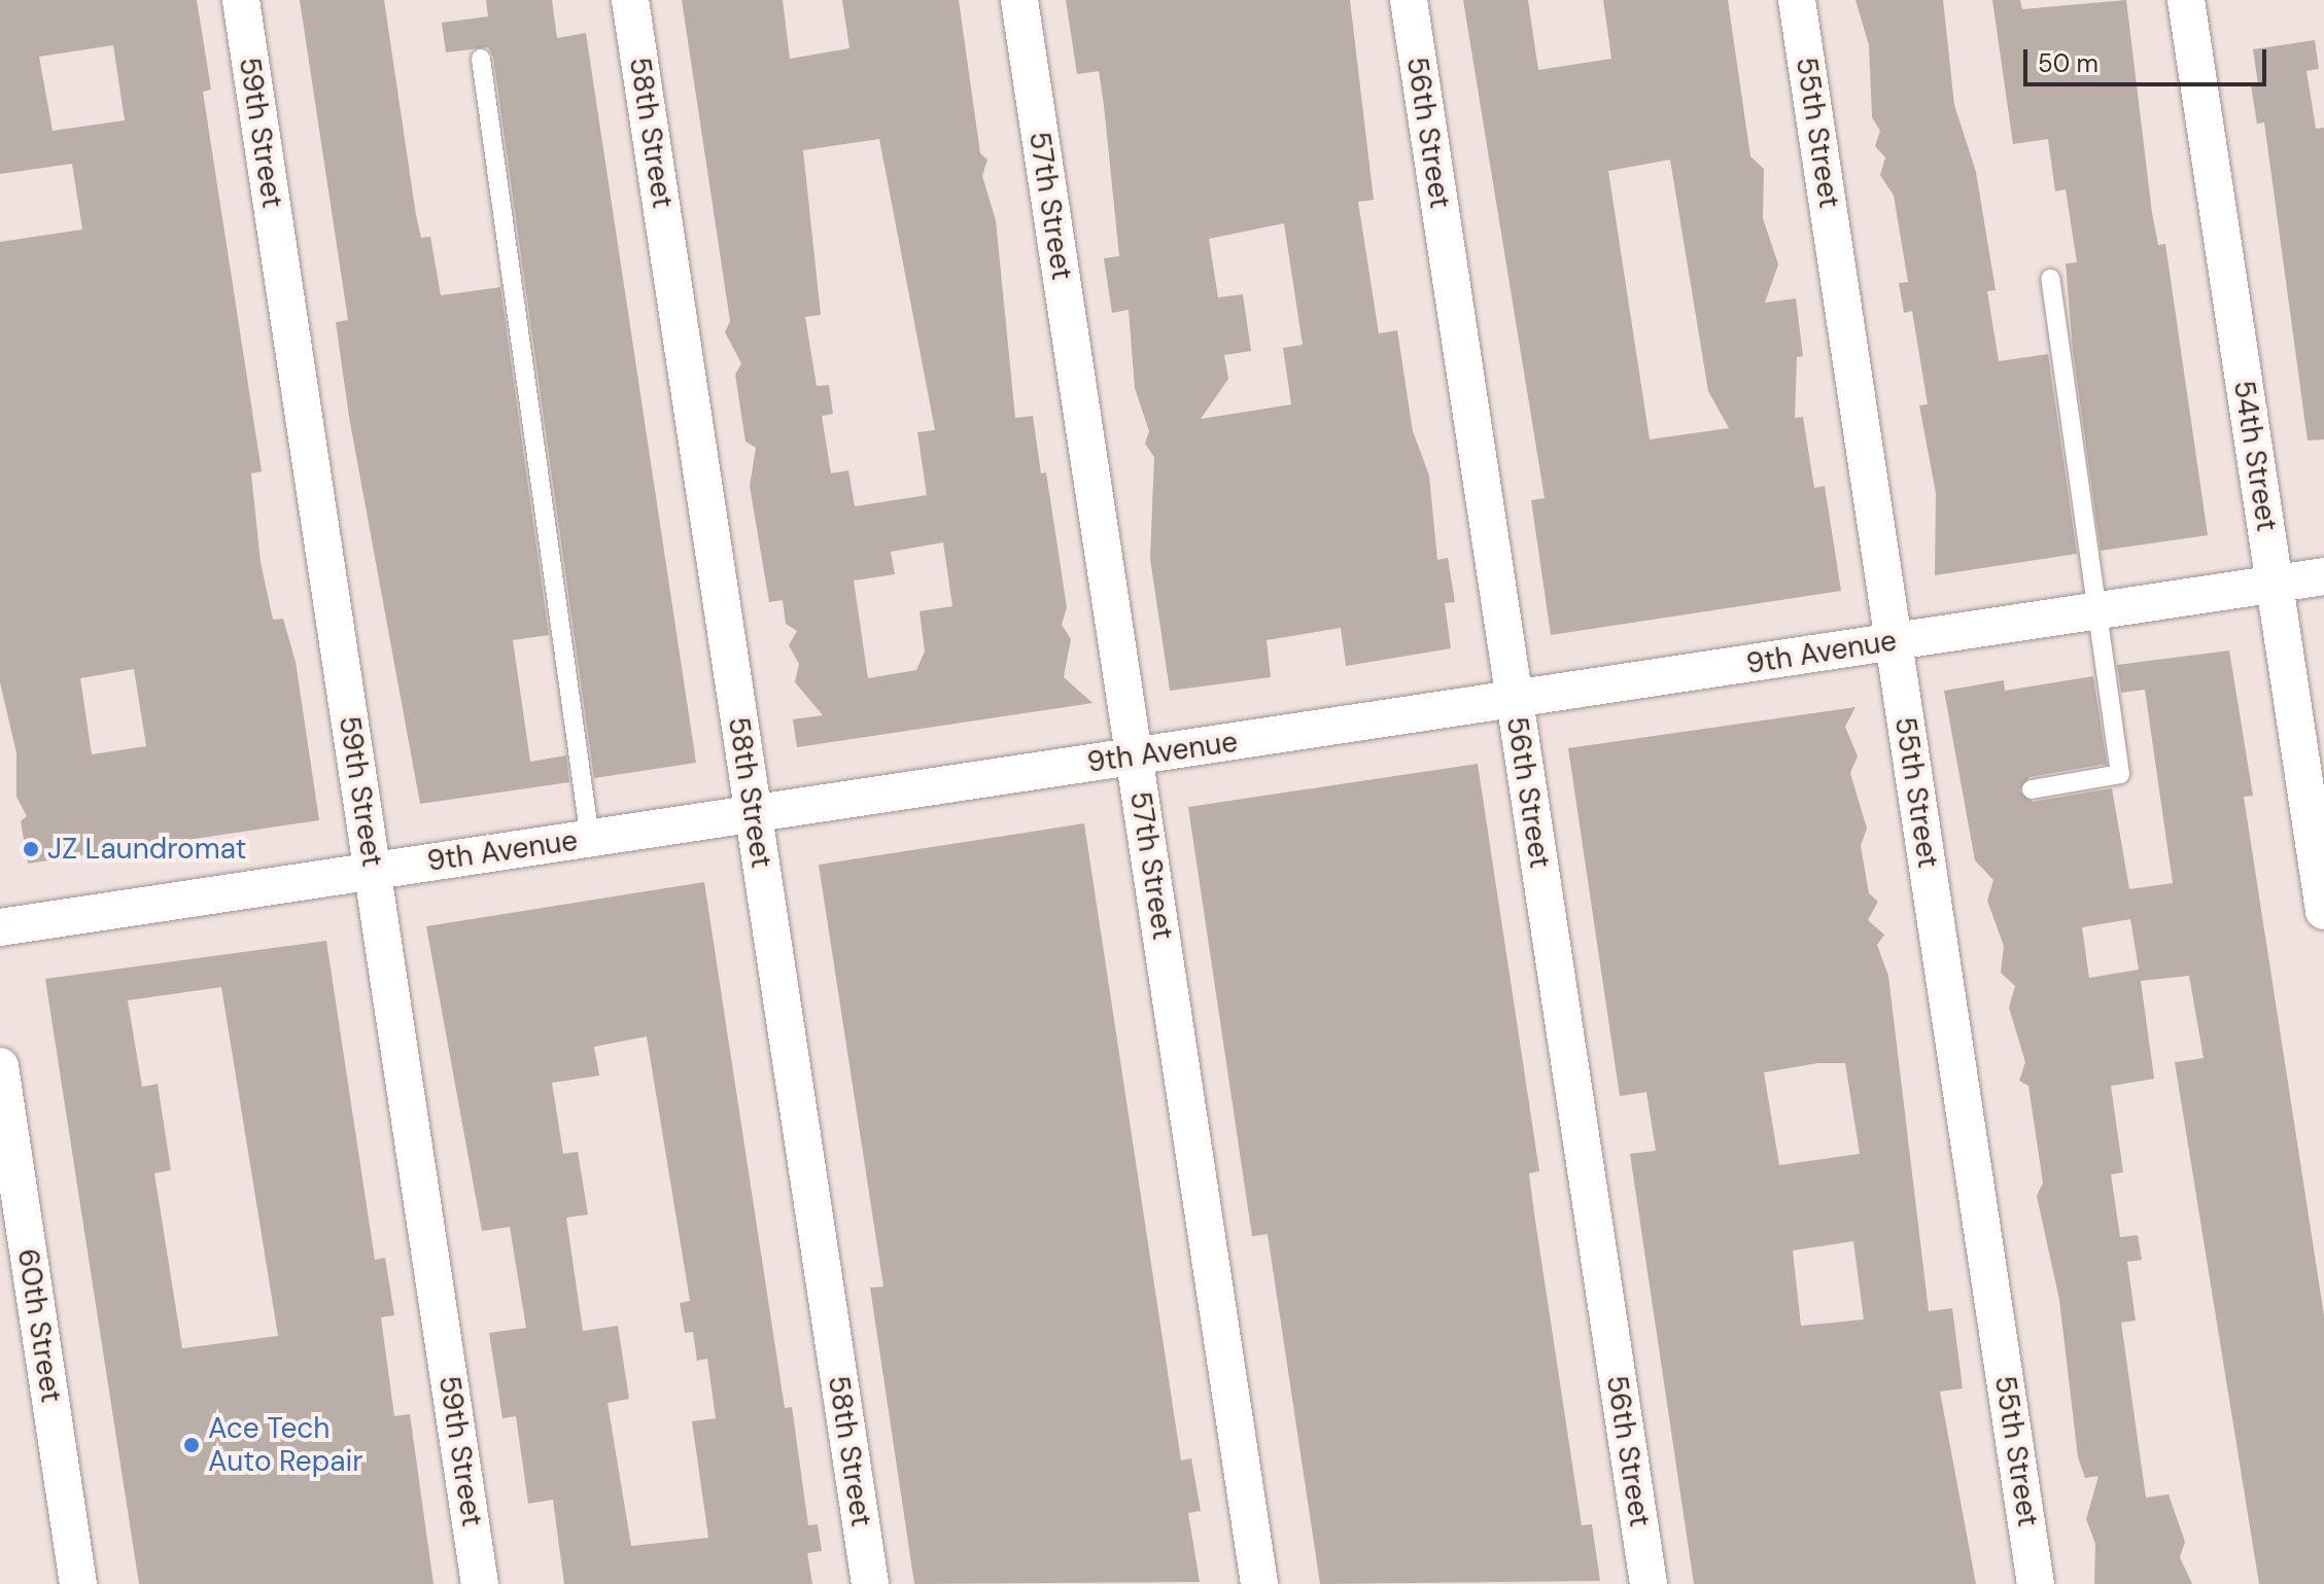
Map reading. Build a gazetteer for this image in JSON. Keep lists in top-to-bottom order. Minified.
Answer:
{"streets":{"street":["59th Street","58th Street","56th Street","55th Street","57th Street","54th Street","9th Avenue","60th Street"]},"crossings":[["59th Street","9th Avenue"],["58th Street","9th Avenue"],["56th Street","9th Avenue"],["55th Street","9th Avenue"],["57th Street","9th Avenue"],["54th Street","9th Avenue"]],"places":["JZ Laundromat","Ace Tech Auto Repair"],"scale_bar":"50 m"}
